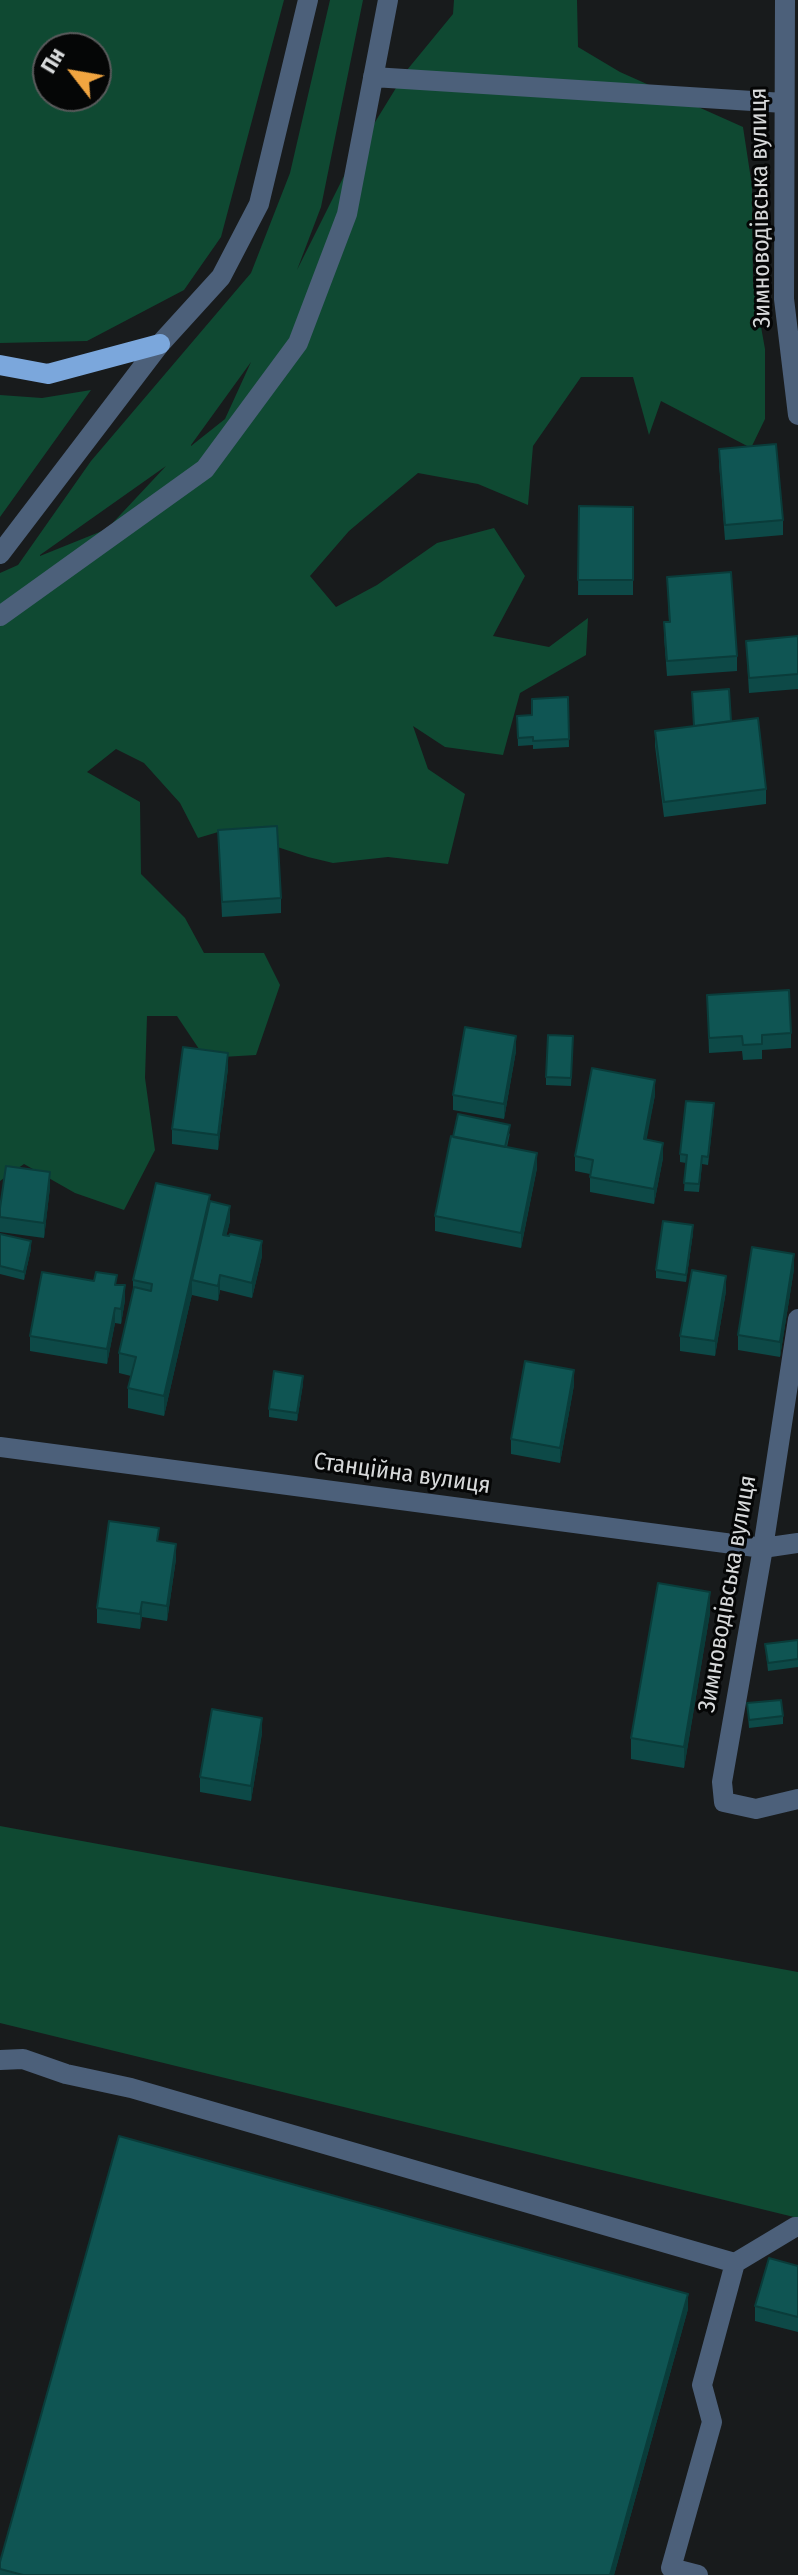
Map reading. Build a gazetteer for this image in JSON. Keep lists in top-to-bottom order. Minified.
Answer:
{"streets":{"street":["Зимноводівська вулиця","Станційна вулиця"]},"crossings":[["Зимноводівська вулиця","Станційна вулиця"]],"north":"top left"}
